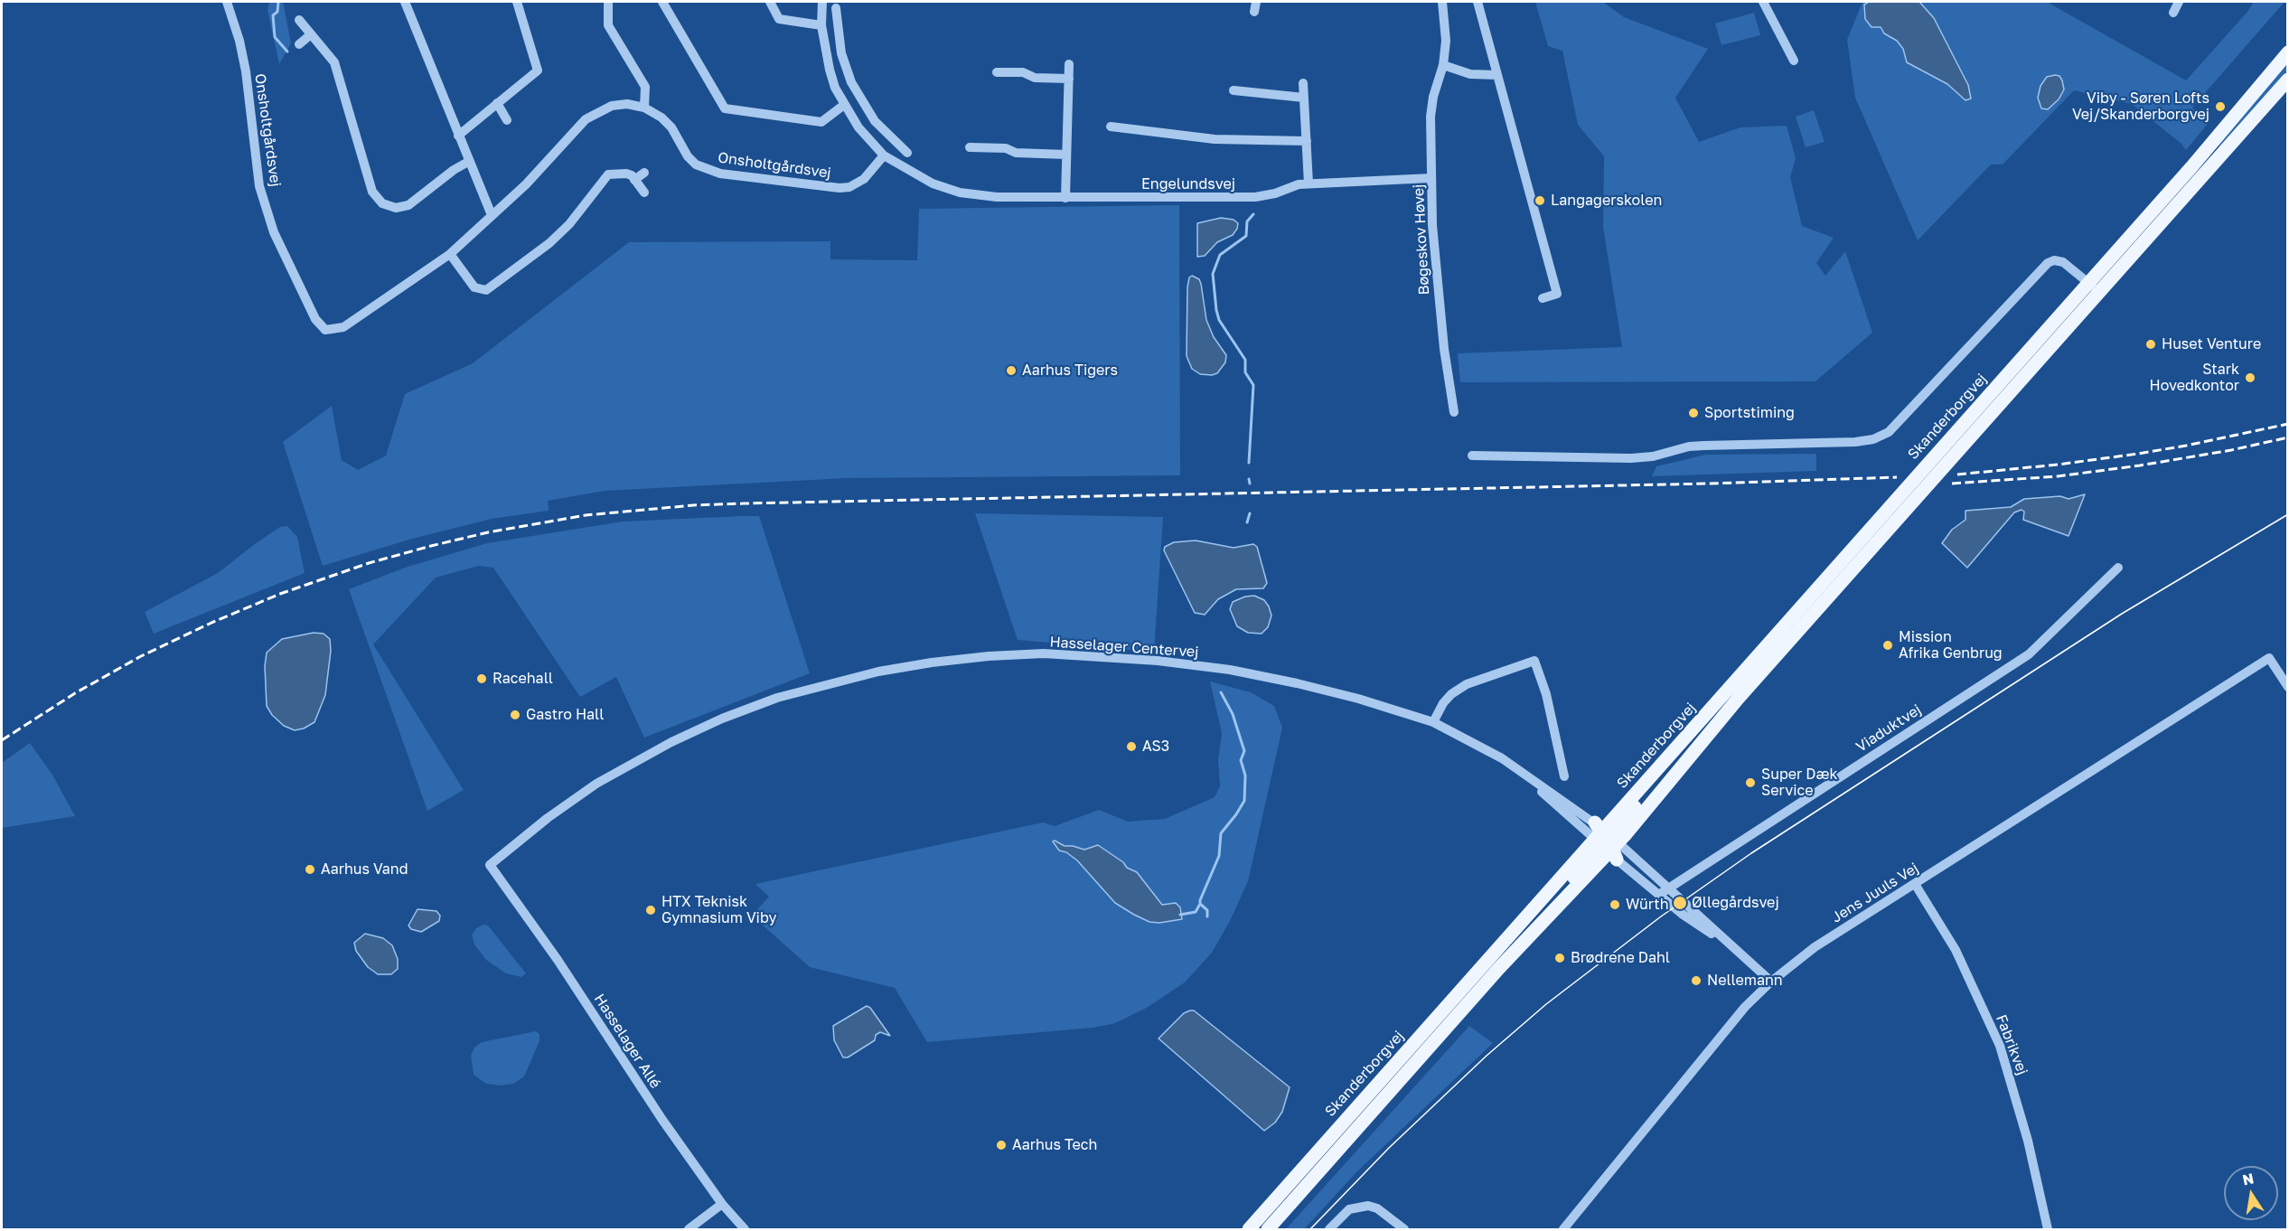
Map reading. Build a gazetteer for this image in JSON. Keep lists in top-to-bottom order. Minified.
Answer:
{"streets":{"main road":["Skanderborgvej"],"street":["Onsholtgårdsvej","Engelundsvej","Bøgeskov Høvej","Hasselager Centervej","Viaduktvej","Jens Juuls Vej","Hasselager Allé","Fabrikvej"]},"crossings":[["Onsholtgårdsvej","Engelundsvej"],["Engelundsvej","Bøgeskov Høvej"],["Skanderborgvej","Hasselager Centervej"],["Hasselager Centervej","Hasselager Allé"],["Jens Juuls Vej","Fabrikvej"]],"places":["Viby - Søren Lofts Vej/Skanderborgvej","Langagerskolen","Huset Venture","Aarhus Tigers","Stark Hovedkontor","Sportstiming","Mission Afrika Genbrug","Racehall","Gastro Hall","AS3","Super Dæk Service","Aarhus Vand","Øllegårdsvej","Würth","HTX Teknisk Gymnasium Viby","Brødrene Dahl","Nellemann","Aarhus Tech"],"north":"top"}
